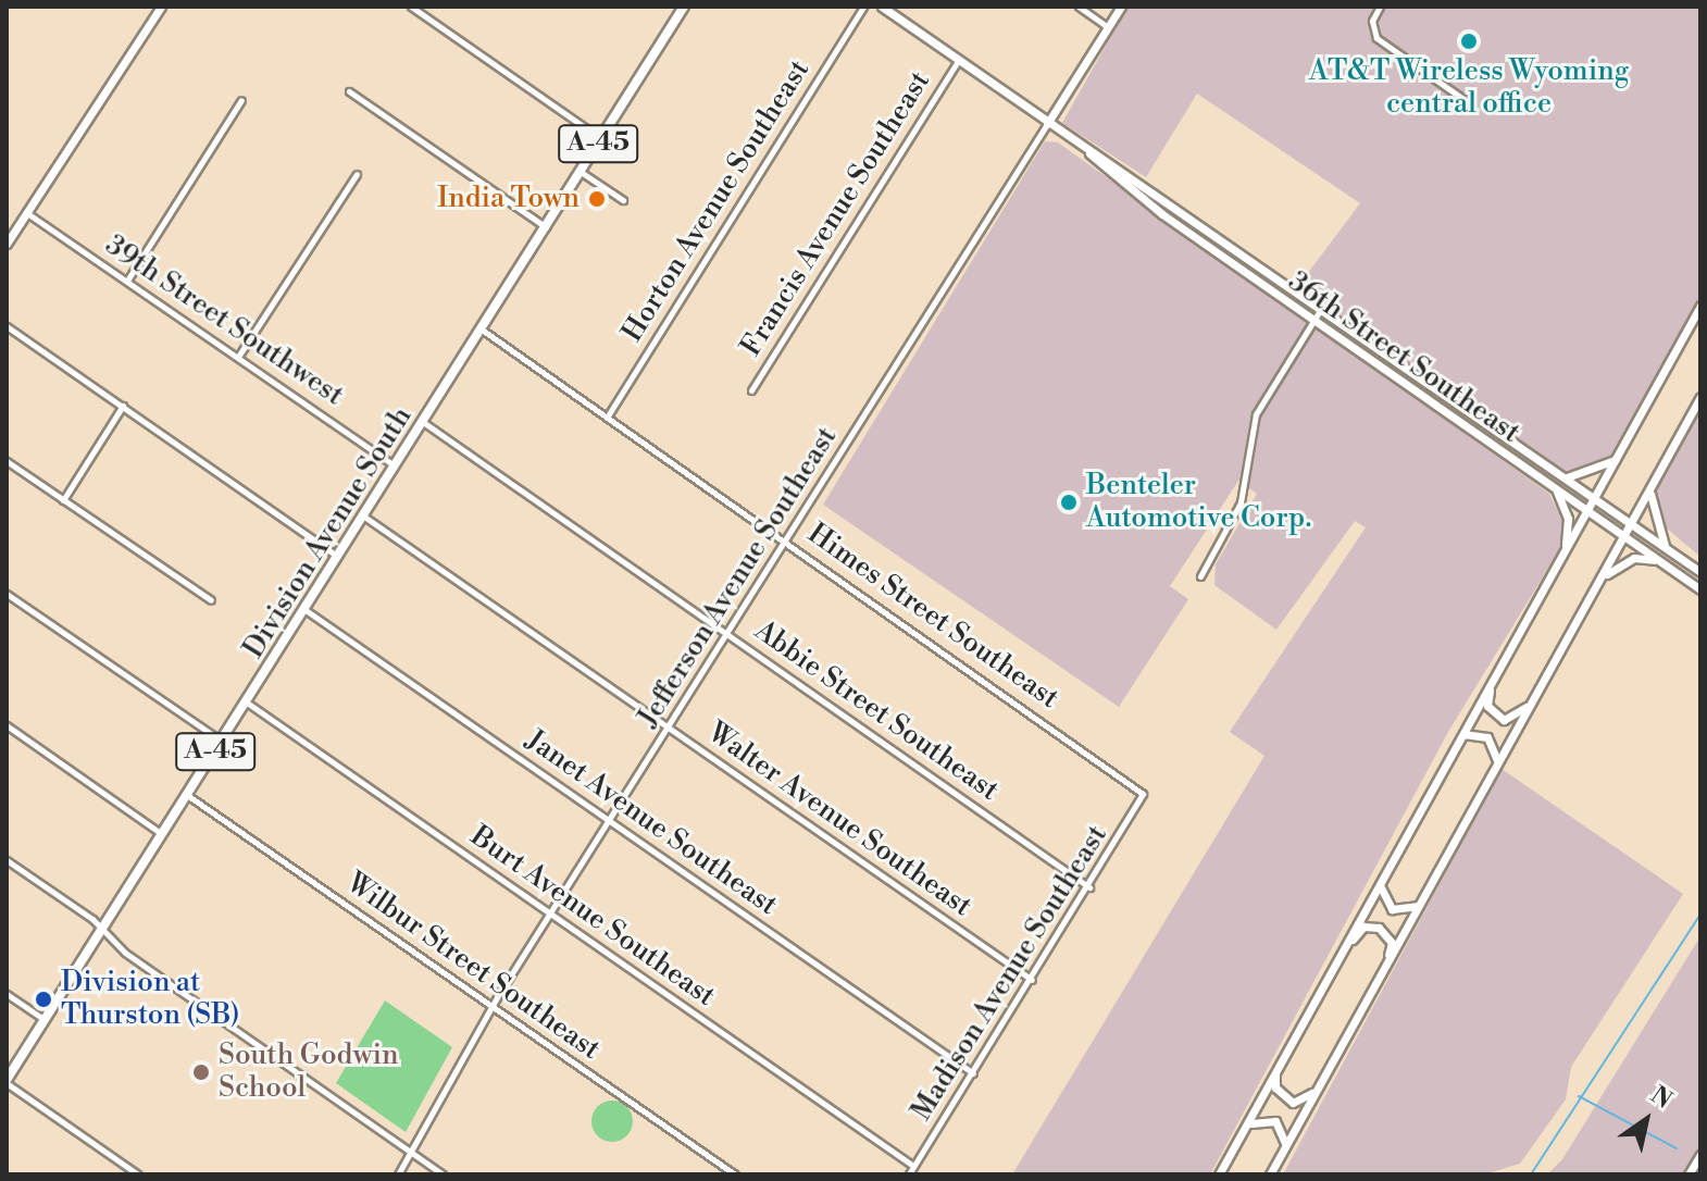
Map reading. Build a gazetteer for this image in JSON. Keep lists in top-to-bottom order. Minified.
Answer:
{"streets":{"main road":["A-45","Division Avenue South"],"street":["Horton Avenue Southeast","Francis Avenue Southeast","39th Street Southwest","36th Street Southeast","Jefferson Avenue Southeast","Himes Street Southeast","Abbie Street Southeast","Walter Avenue Southeast","Janet Avenue Southeast","Burt Avenue Southeast","Wilbur Street Southeast","Madison Avenue Southeast"]},"crossings":[["Horton Avenue Southeast","Himes Street Southeast"],["Francis Avenue Southeast","36th Street Southeast"],["39th Street Southwest","Division Avenue South"],["36th Street Southeast","Jefferson Avenue Southeast"],["Division Avenue South","Himes Street Southeast"],["Division Avenue South","Abbie Street Southeast"],["Division Avenue South","Walter Avenue Southeast"],["Division Avenue South","Janet Avenue Southeast"],["Division Avenue South","Burt Avenue Southeast"],["Division Avenue South","Wilbur Street Southeast"],["Jefferson Avenue Southeast","Himes Street Southeast"],["Jefferson Avenue Southeast","Abbie Street Southeast"],["Jefferson Avenue Southeast","Walter Avenue Southeast"],["Jefferson Avenue Southeast","Janet Avenue Southeast"],["Jefferson Avenue Southeast","Burt Avenue Southeast"],["Jefferson Avenue Southeast","Wilbur Street Southeast"],["Himes Street Southeast","Madison Avenue Southeast"],["Abbie Street Southeast","Madison Avenue Southeast"],["Walter Avenue Southeast","Madison Avenue Southeast"],["Janet Avenue Southeast","Madison Avenue Southeast"],["Burt Avenue Southeast","Madison Avenue Southeast"]],"places":["AT&T Wireless Wyoming central office","India Town","Benteler Automotive Corp.","Division at Thurston (SB)","South Godwin School"],"north":"top right"}
